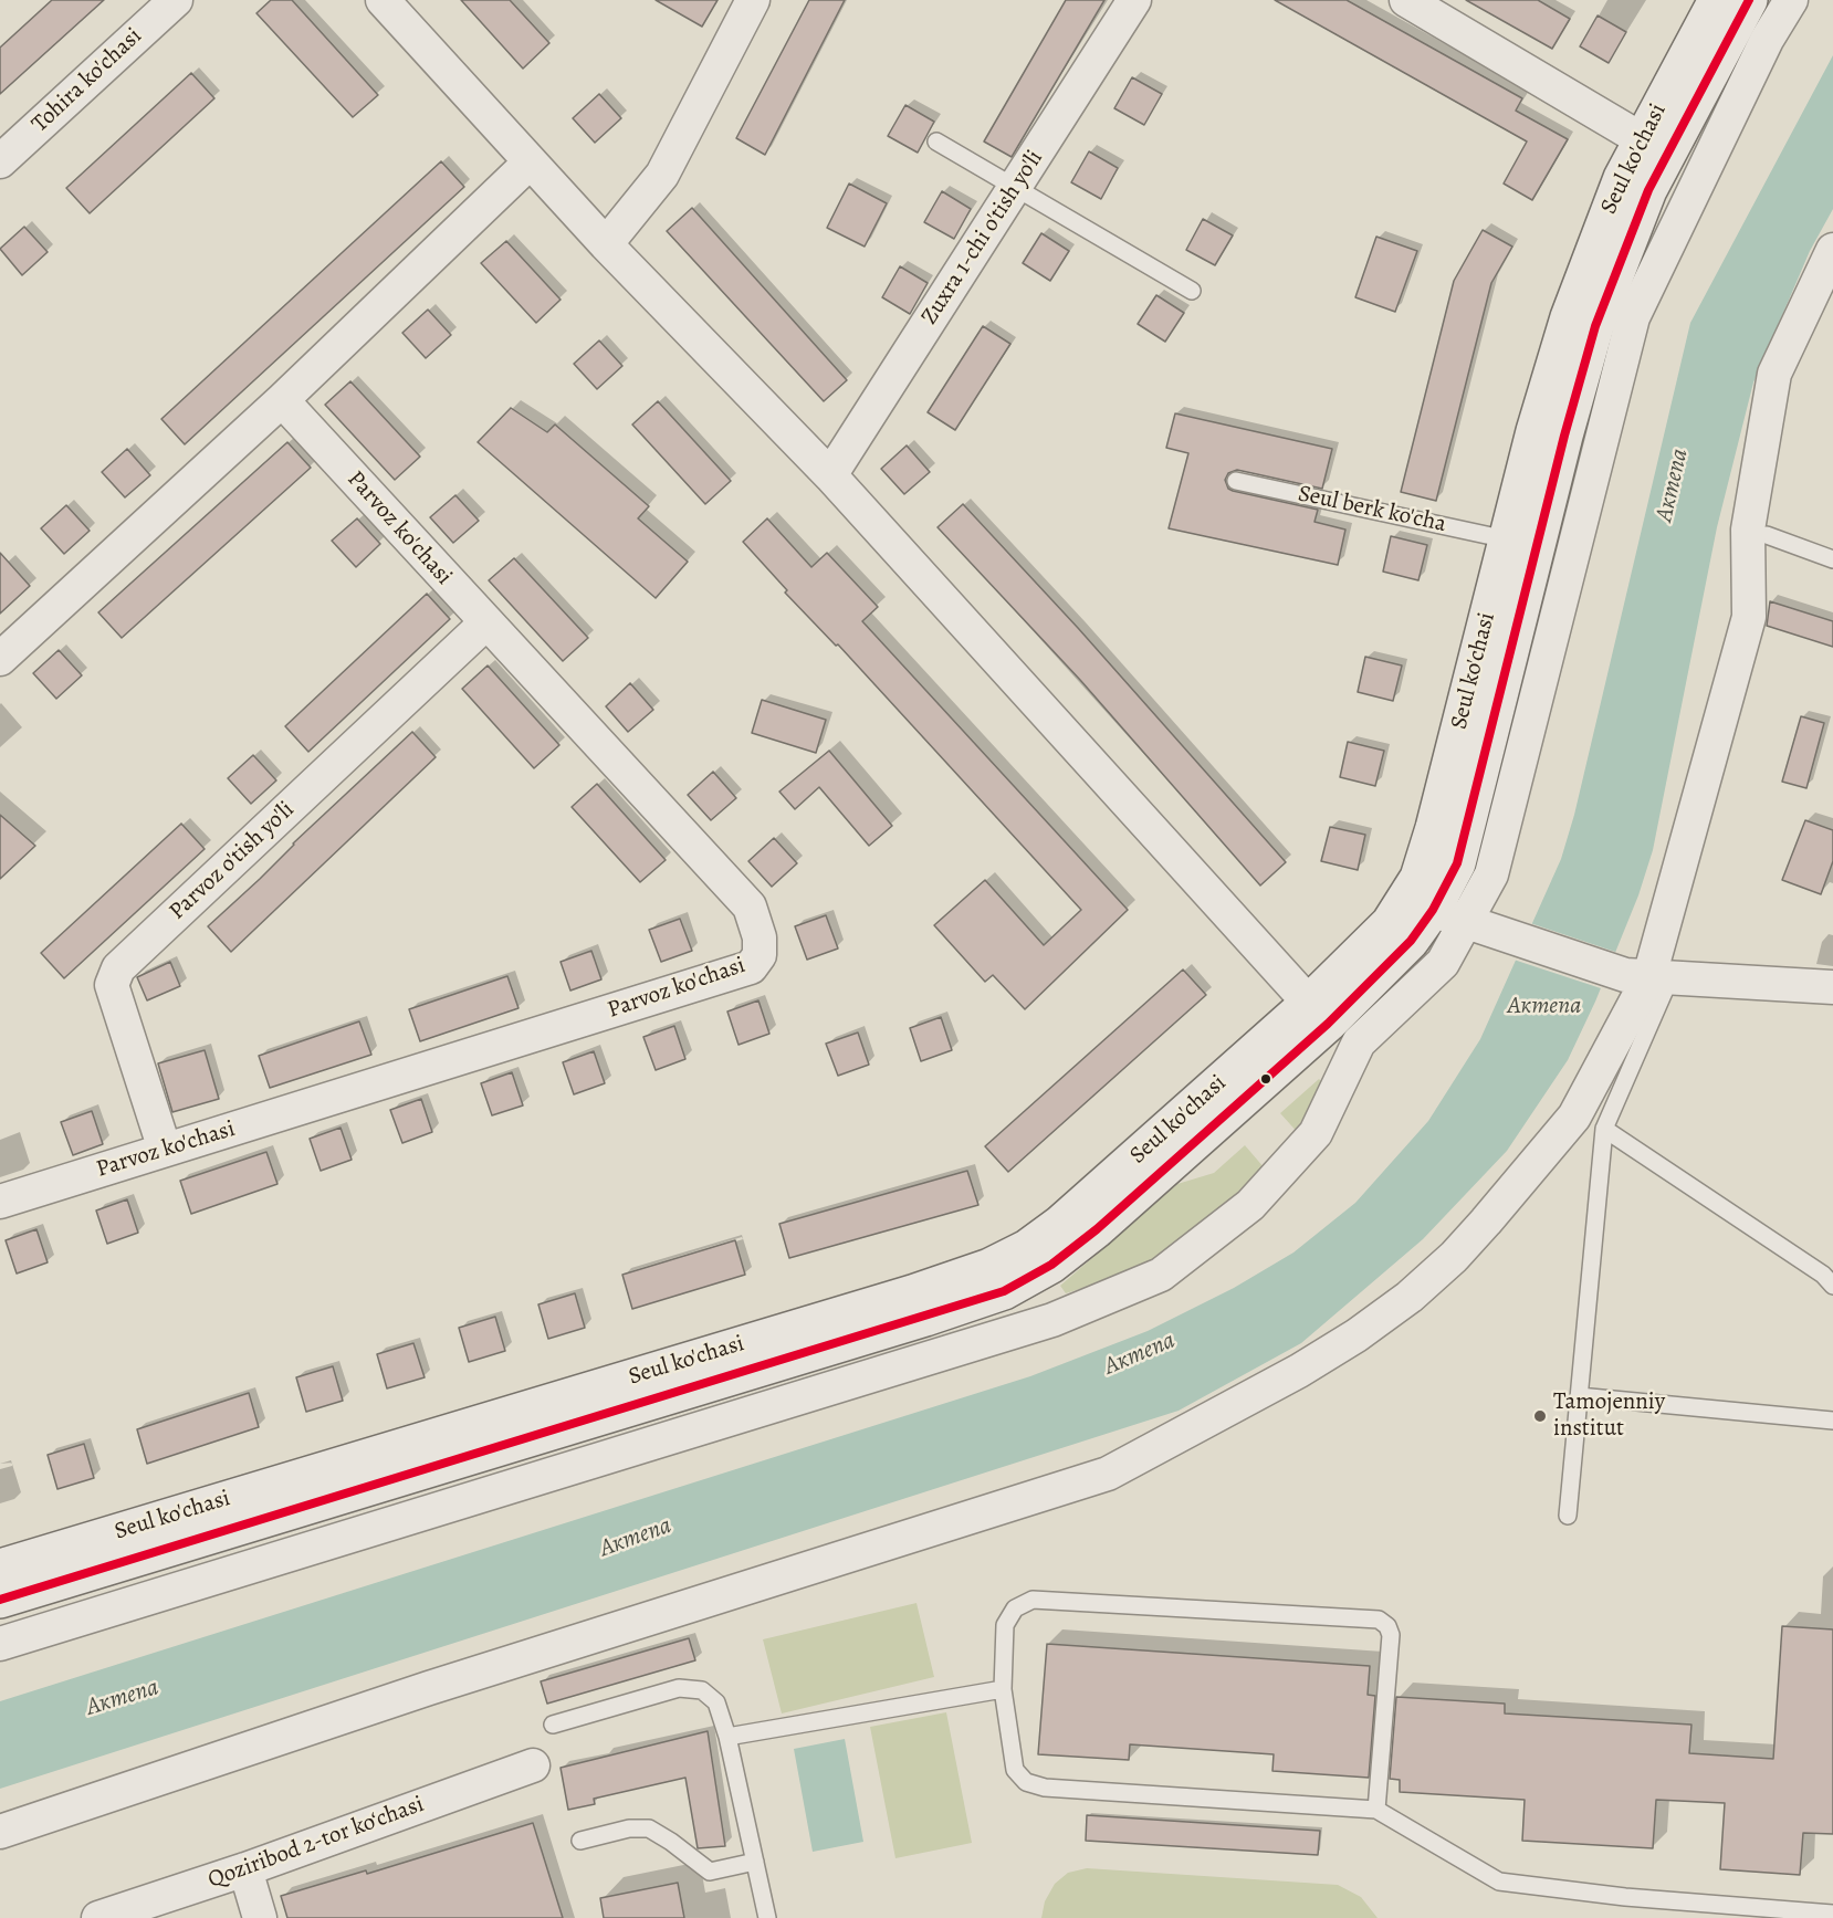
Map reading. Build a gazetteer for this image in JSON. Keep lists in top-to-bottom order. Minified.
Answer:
{"streets":{"main road":["Seul ko'chasi"],"street":["Tohira ko'chasi","Zuxra 1-chi o'tish yo'li","Parvoz ko'chasi","Parvoz o'tish yo'li","Qoziribod 2-tor ko‘chasi"],"lane":["Seul berk ko'cha"]},"crossings":[["Seul ko'chasi","Seul berk ko'cha"],["Parvoz ko'chasi","Parvoz o'tish yo'li"]],"water":["Актепа"],"places":["Tamojenniy institut"]}
